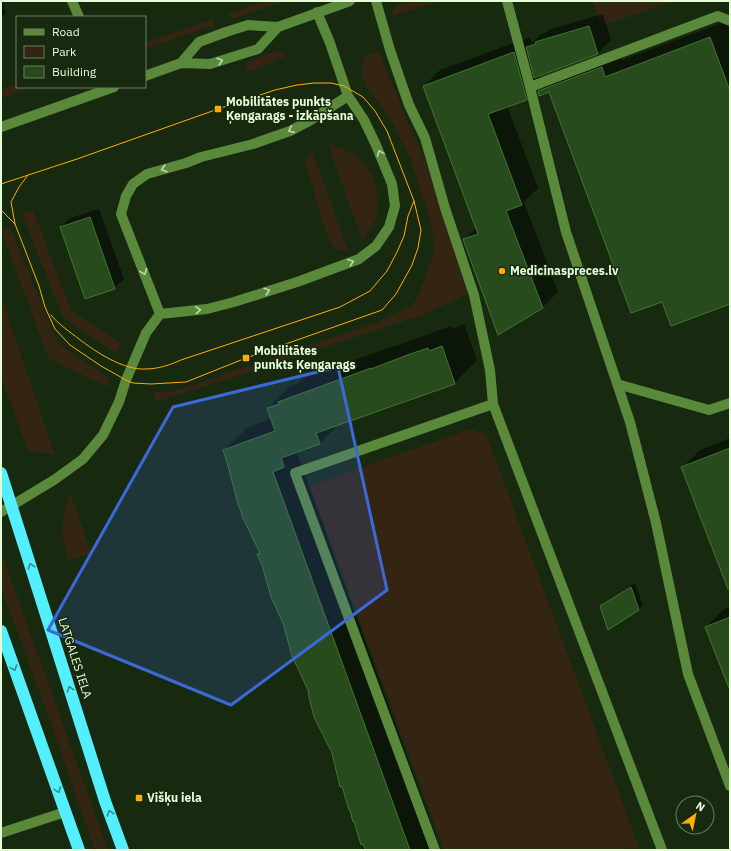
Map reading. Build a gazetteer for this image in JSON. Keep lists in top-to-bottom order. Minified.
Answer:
{"streets":{"highway":["LATGALES IELA"]},"places":{"transit":["Mobilitātes punkts Ķengarags - izkāpšana","Mobilitātes punkts Ķengarags","Višķu iela"],"other":["Medicinaspreces.lv"]},"legend":["Road","Park","Building"],"north":"top right"}
